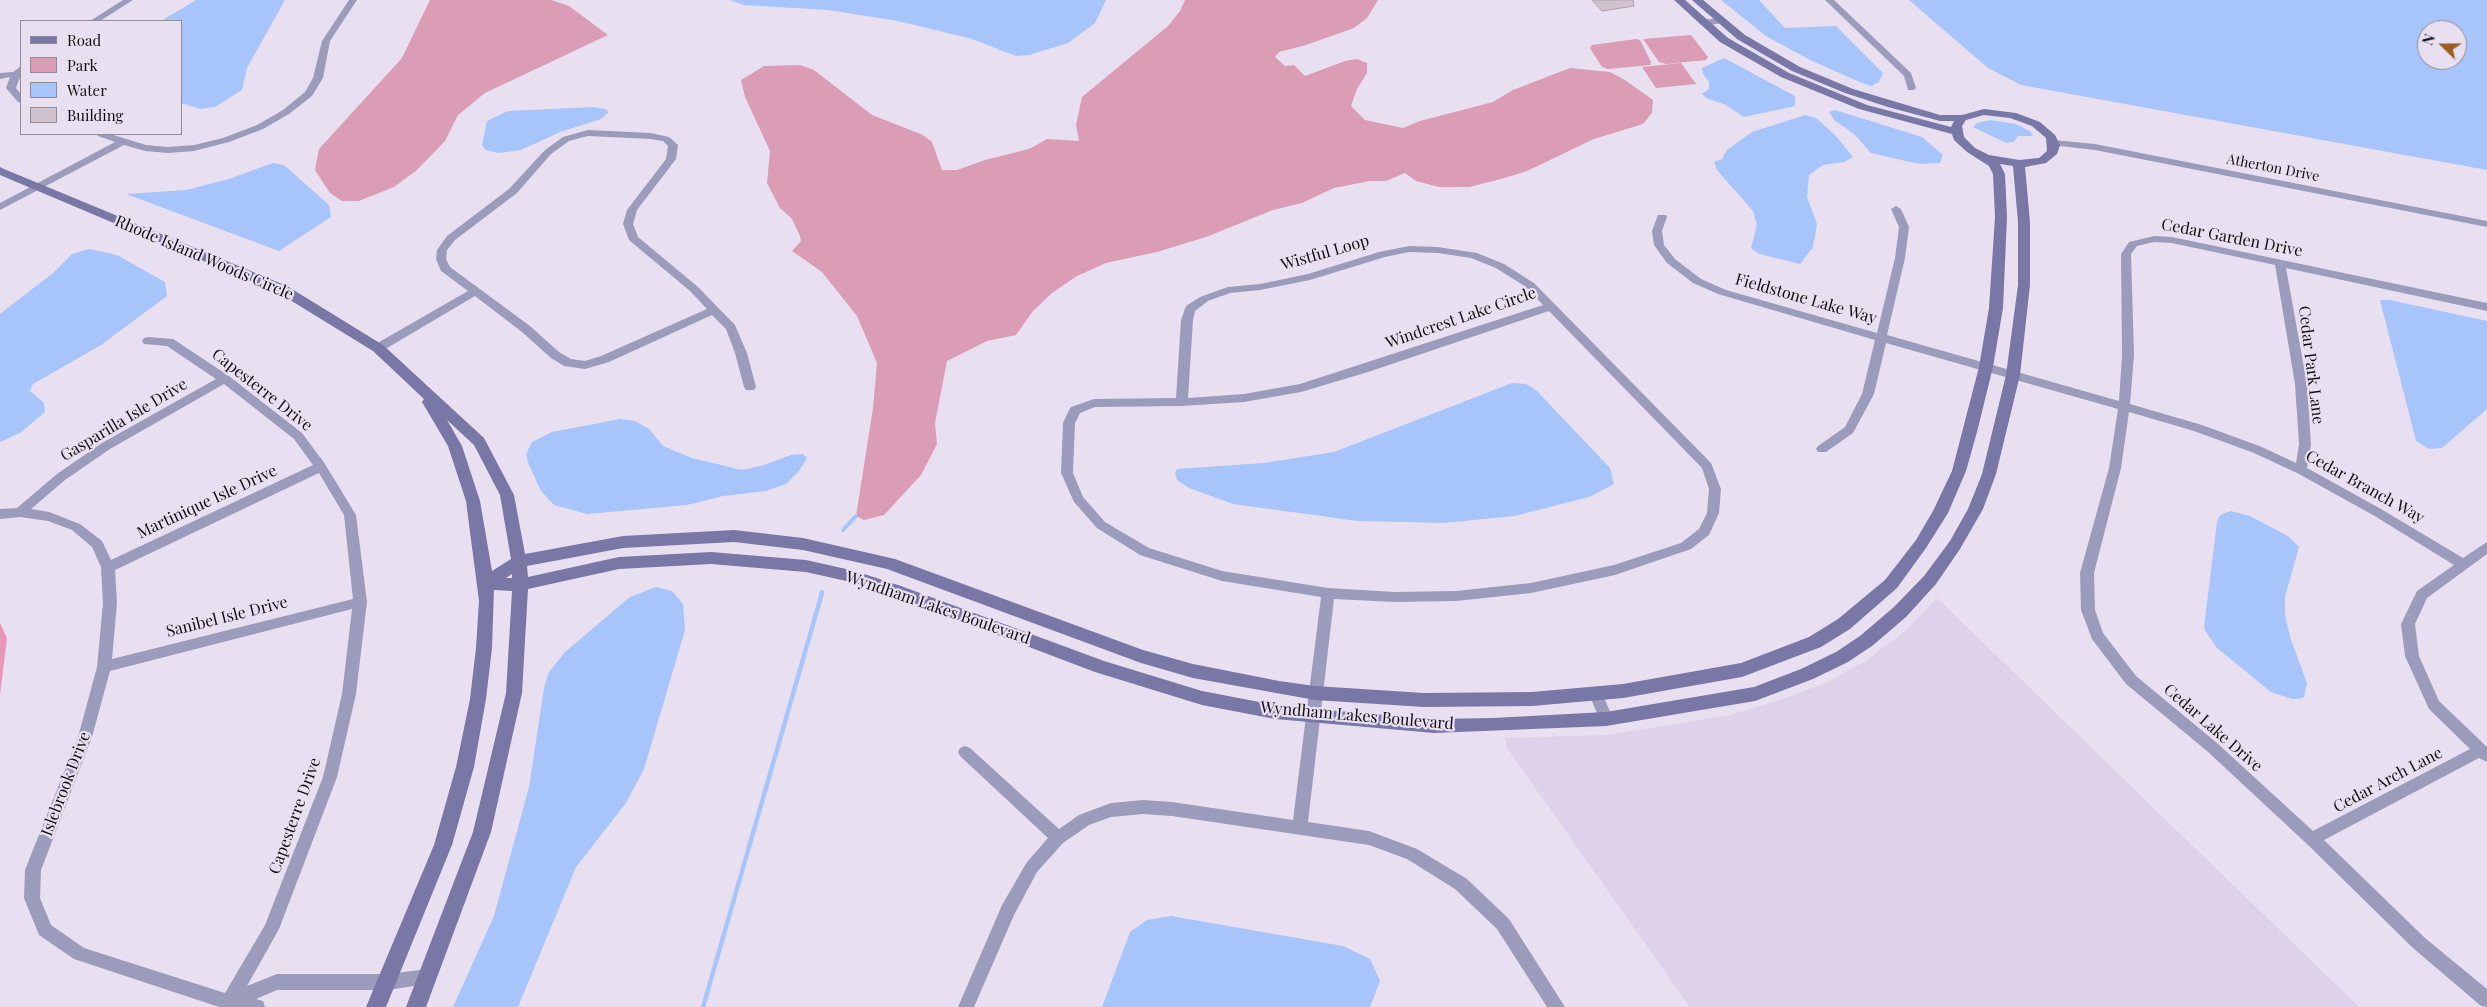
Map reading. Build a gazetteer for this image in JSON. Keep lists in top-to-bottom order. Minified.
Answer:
{"streets":{"street":["Atherton Drive","Cedar Garden Drive","Wistful Loop","Rhode Island Woods Circle","Fieldstone Lake Way","Windcrest Lake Circle","Cedar Park Lane","Capesterre Drive","Gasparilla Isle Drive","Cedar Branch Way","Martinique Isle Drive","Wyndham Lakes Boulevard","Sanibel Isle Drive","Cedar Lake Drive","Cedar Arch Lane","Islebrook Drive"]},"crossings":[["Cedar Garden Drive","Cedar Park Lane"],["Cedar Garden Drive","Cedar Branch Way"],["Cedar Garden Drive","Cedar Lake Drive"],["Wistful Loop","Windcrest Lake Circle"],["Rhode Island Woods Circle","Wyndham Lakes Boulevard"],["Fieldstone Lake Way","Cedar Branch Way"],["Fieldstone Lake Way","Wyndham Lakes Boulevard"],["Cedar Park Lane","Cedar Branch Way"],["Capesterre Drive","Gasparilla Isle Drive"],["Capesterre Drive","Martinique Isle Drive"],["Capesterre Drive","Sanibel Isle Drive"],["Capesterre Drive","Islebrook Drive"],["Gasparilla Isle Drive","Islebrook Drive"],["Cedar Branch Way","Wyndham Lakes Boulevard"],["Cedar Branch Way","Cedar Lake Drive"],["Martinique Isle Drive","Islebrook Drive"],["Sanibel Isle Drive","Islebrook Drive"],["Cedar Lake Drive","Cedar Arch Lane"]],"legend":["Road","Park","Water","Building"],"north":"left"}
